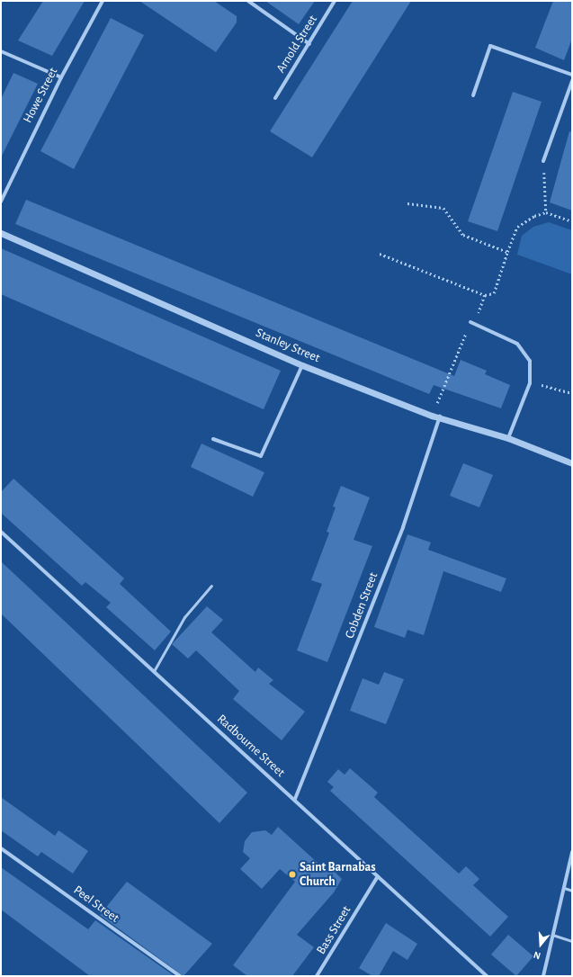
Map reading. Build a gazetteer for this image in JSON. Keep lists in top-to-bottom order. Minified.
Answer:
{"streets":{"street":["Arnold Street","Howe Street","Stanley Street","Cobden Street","Radbourne Street","Peel Street","Bass Street"]},"crossings":[["Stanley Street","Cobden Street"],["Cobden Street","Radbourne Street"],["Radbourne Street","Bass Street"]],"places":["Saint Barnabas Church"],"north":"bottom"}
